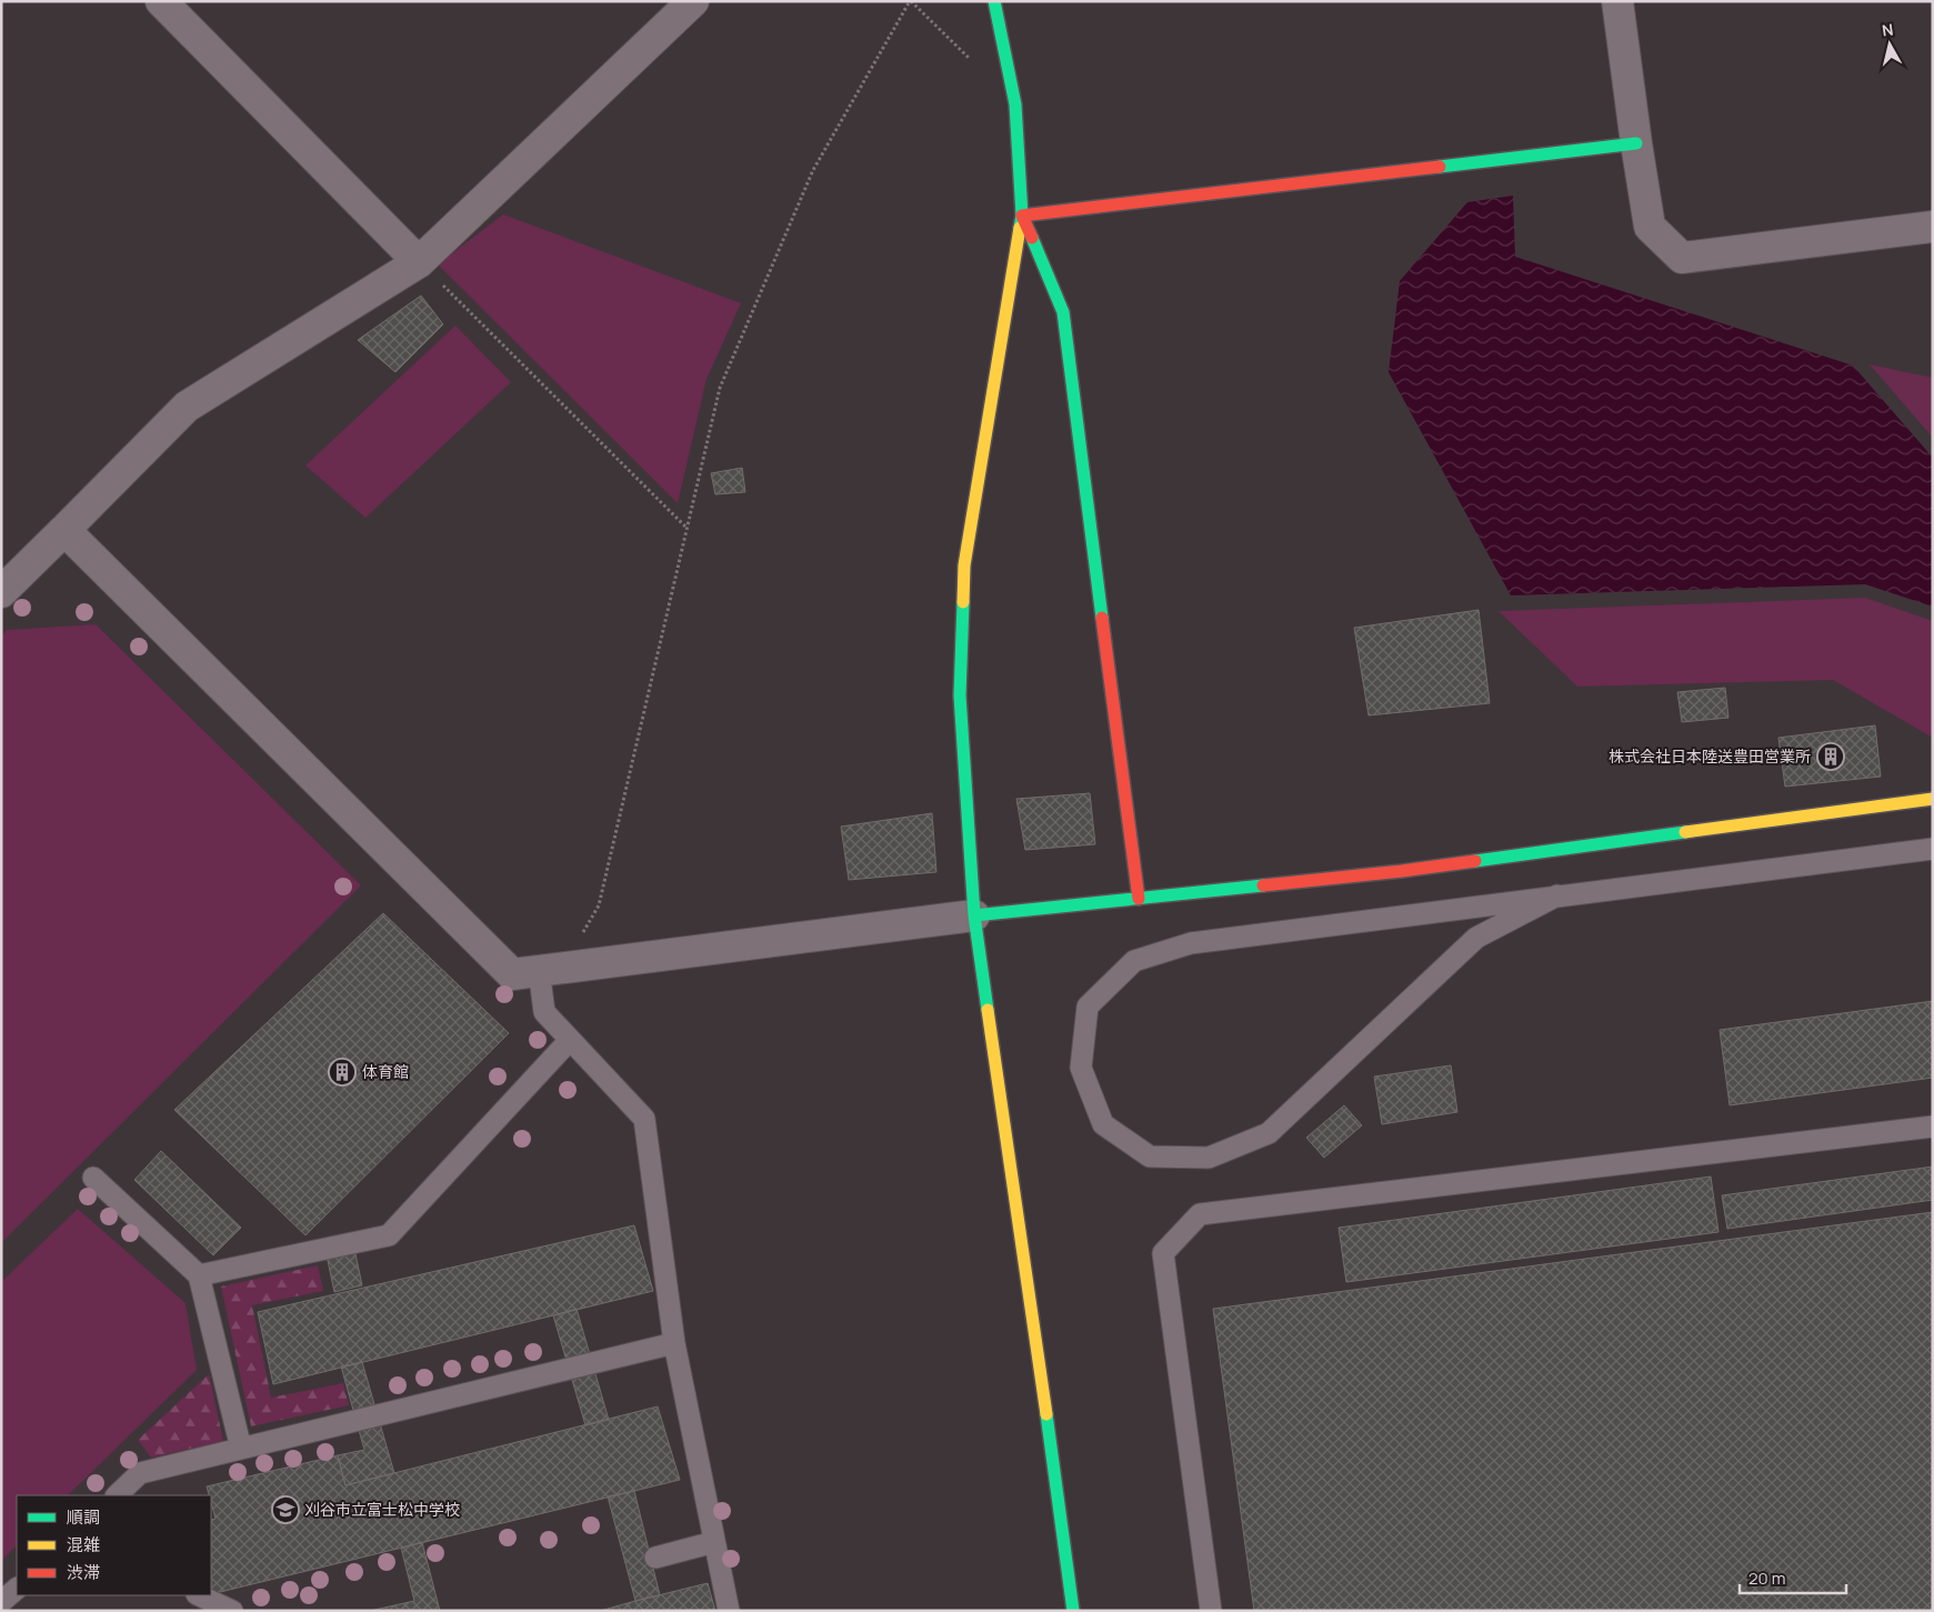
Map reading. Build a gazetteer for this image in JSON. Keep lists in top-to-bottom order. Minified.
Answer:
{"places":{"building":["株式会社日本陸送豊田営業所","体育館"],"school or university":["刈谷市立富士松中学校"]},"legend":["順調","混雑","渋滞"],"scale_bar":"20 m","north":"top"}
